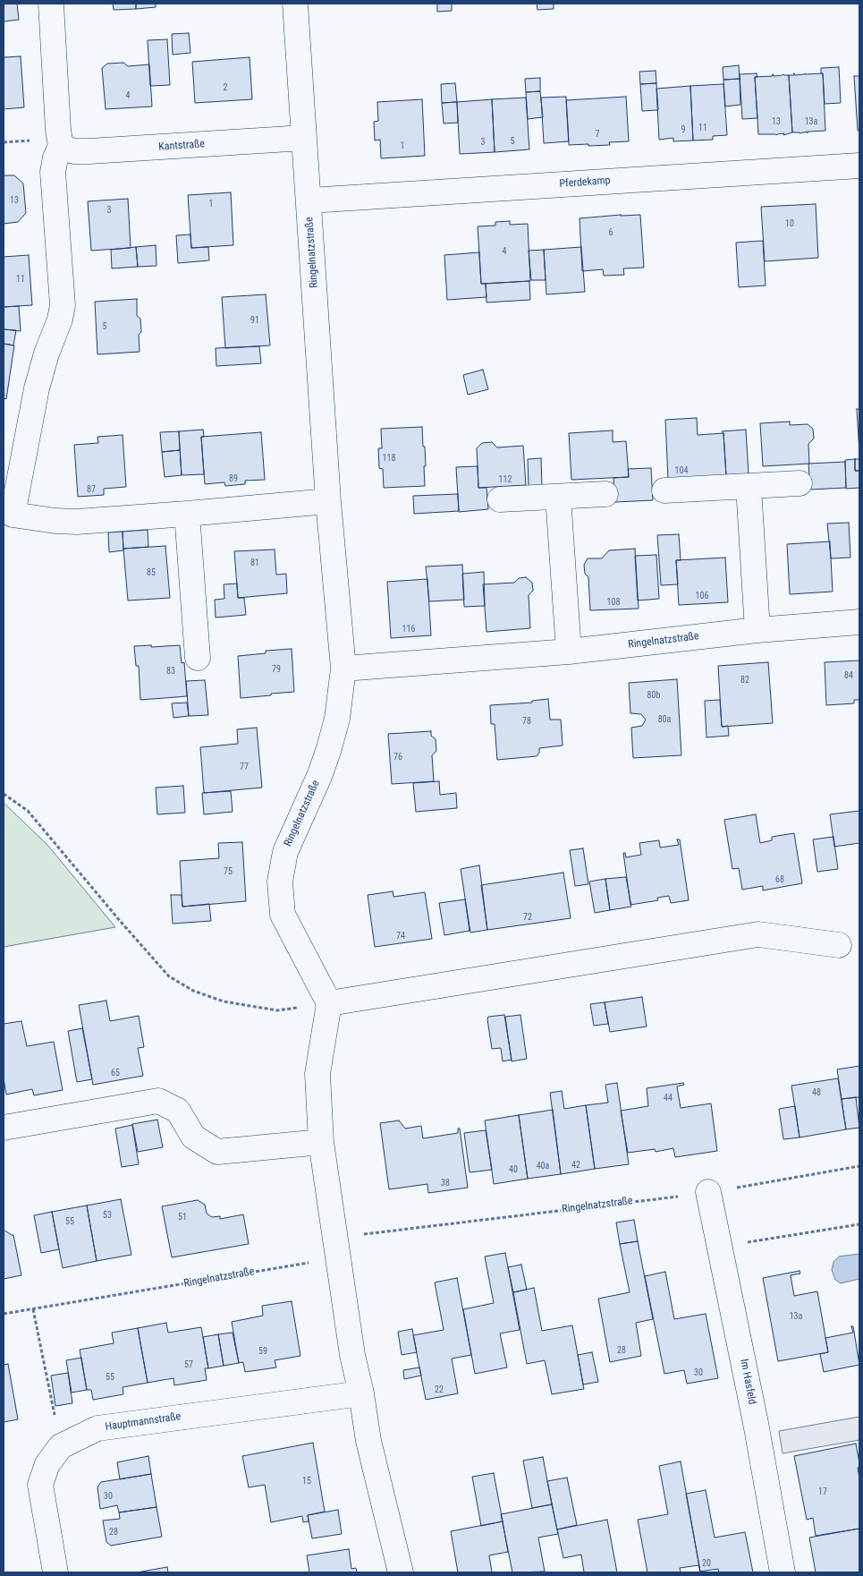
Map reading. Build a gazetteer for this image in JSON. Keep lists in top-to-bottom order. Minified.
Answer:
{"streets":{"street":["Kantstraße","Pferdekamp","Ringelnatzstraße","Im Hasfeld","Hauptmannstraße"]},"crossings":[["Kantstraße","Ringelnatzstraße"],["Pferdekamp","Ringelnatzstraße"],["Ringelnatzstraße","Im Hasfeld"]],"house_numbers":["2","4","13","13a","11","9","7","5","3","1","13","1","3","10","6","4","11","91","5","118","104","89","112","87","81","85","106","108","116","79","83","84","82","80b","80a","78","76","77","75","68","72","74","65","48","44","42","40a","40","38","53","51","55","13a","28","59","57","30","55","22","15","17","30","28","20"]}
